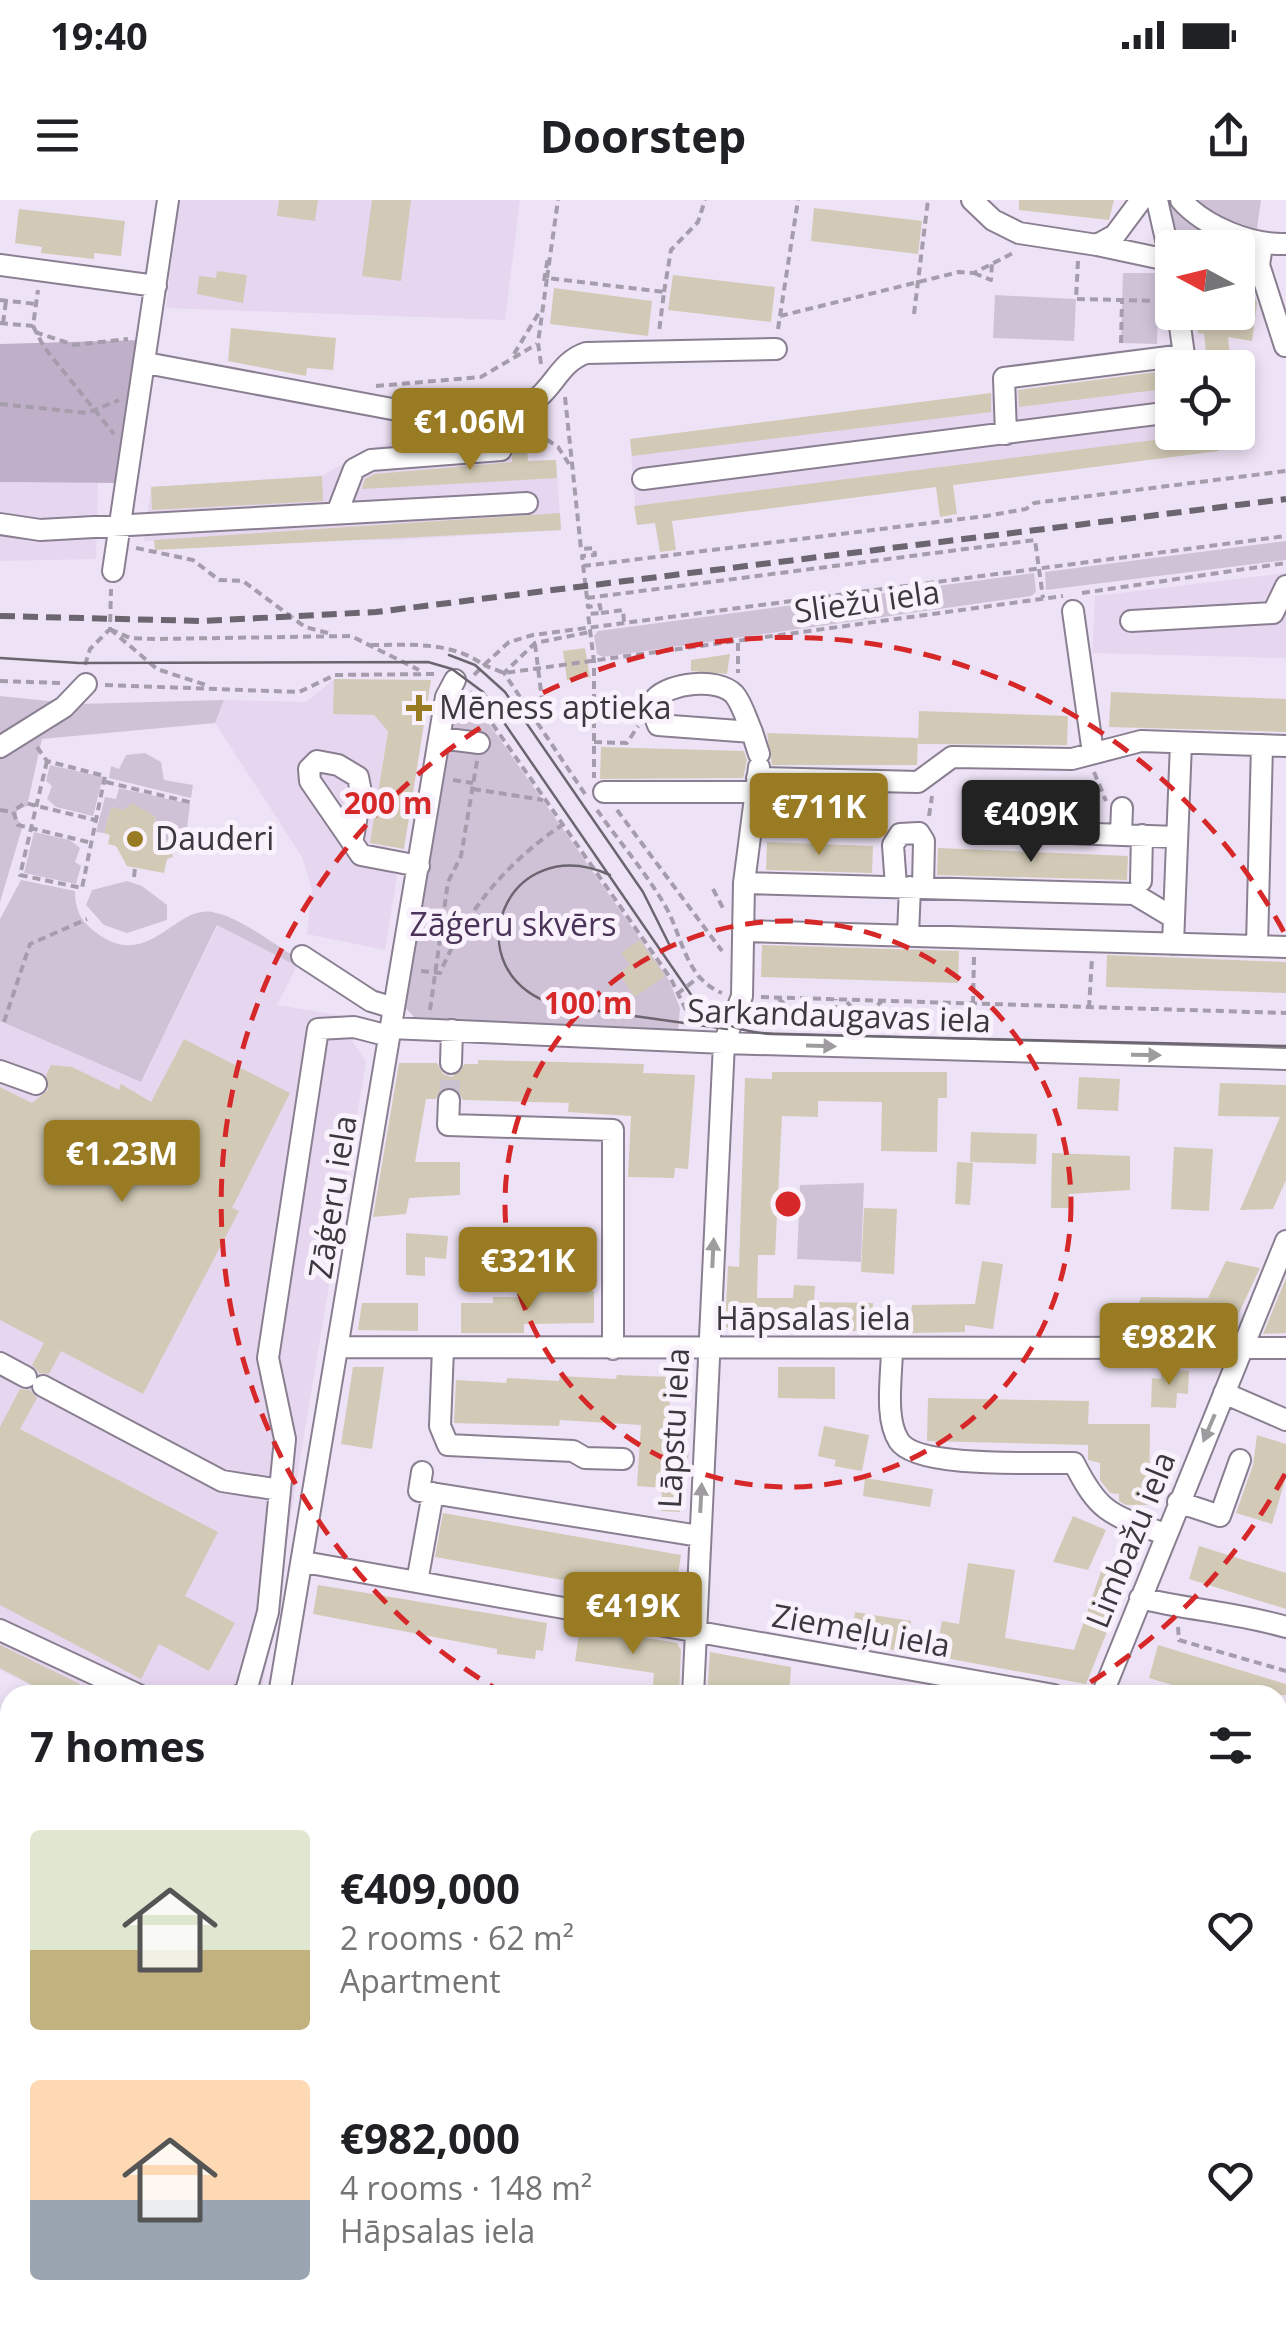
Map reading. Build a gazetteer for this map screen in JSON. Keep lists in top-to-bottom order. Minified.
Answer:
{"streets":{"street":["Sarkandaugavas iela","Zāģeru iela","Hāpsalas iela","Lāpstu iela","Limbažu iela","Ziemeļu iela"],"path":["Sliežu iela"]},"crossings":[["Sarkandaugavas iela","Zāģeru iela"],["Sarkandaugavas iela","Lāpstu iela"],["Zāģeru iela","Hāpsalas iela"],["Zāģeru iela","Ziemeļu iela"],["Hāpsalas iela","Lāpstu iela"],["Hāpsalas iela","Limbažu iela"],["Lāpstu iela","Ziemeļu iela"]],"one_way":["Lāpstu iela"],"parks":["Zāģeru skvērs"],"places":{"health":["Mēness aptieka"],"other":["Dauderi"]},"north":"left","page":{"status":"19:40","header":"Doorstep","price":["€1.06M","€711K","€409K","€1.23M","€321K","€982K","€419K"],"heading":"7 homes","list":[{"name":"€409,000","note":"2 rooms · 62 m² · Apartment"},{"name":"€982,000","note":"4 rooms · 148 m² · Hāpsalas iela"}]},"rings":["200 m","100 m"]}
